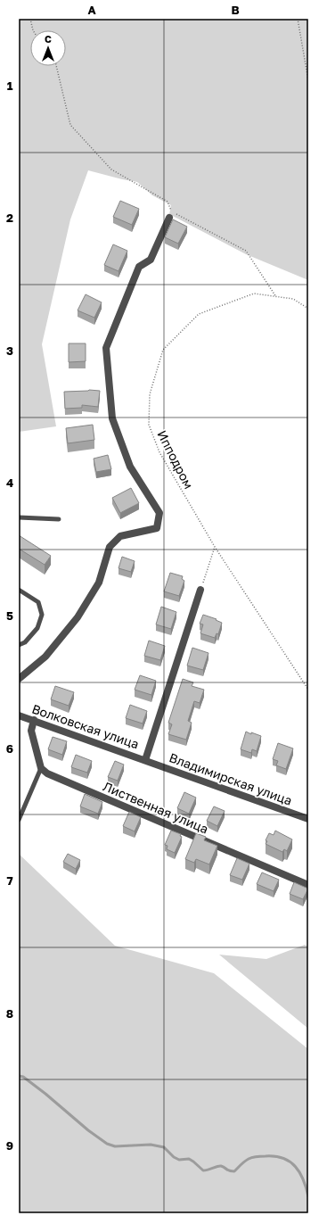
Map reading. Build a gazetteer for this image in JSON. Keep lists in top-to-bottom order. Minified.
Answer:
{"streets":{"street":["Волковская улица","Владимирская улица","Лиственная улица"],"path":["Ипподром"]},"crossings":[["Волковская улица","Владимирская улица"]],"north":"top","grid":{"columns":["A","B"],"rows":["1","2","3","4","5","6","7","8","9"]}}
